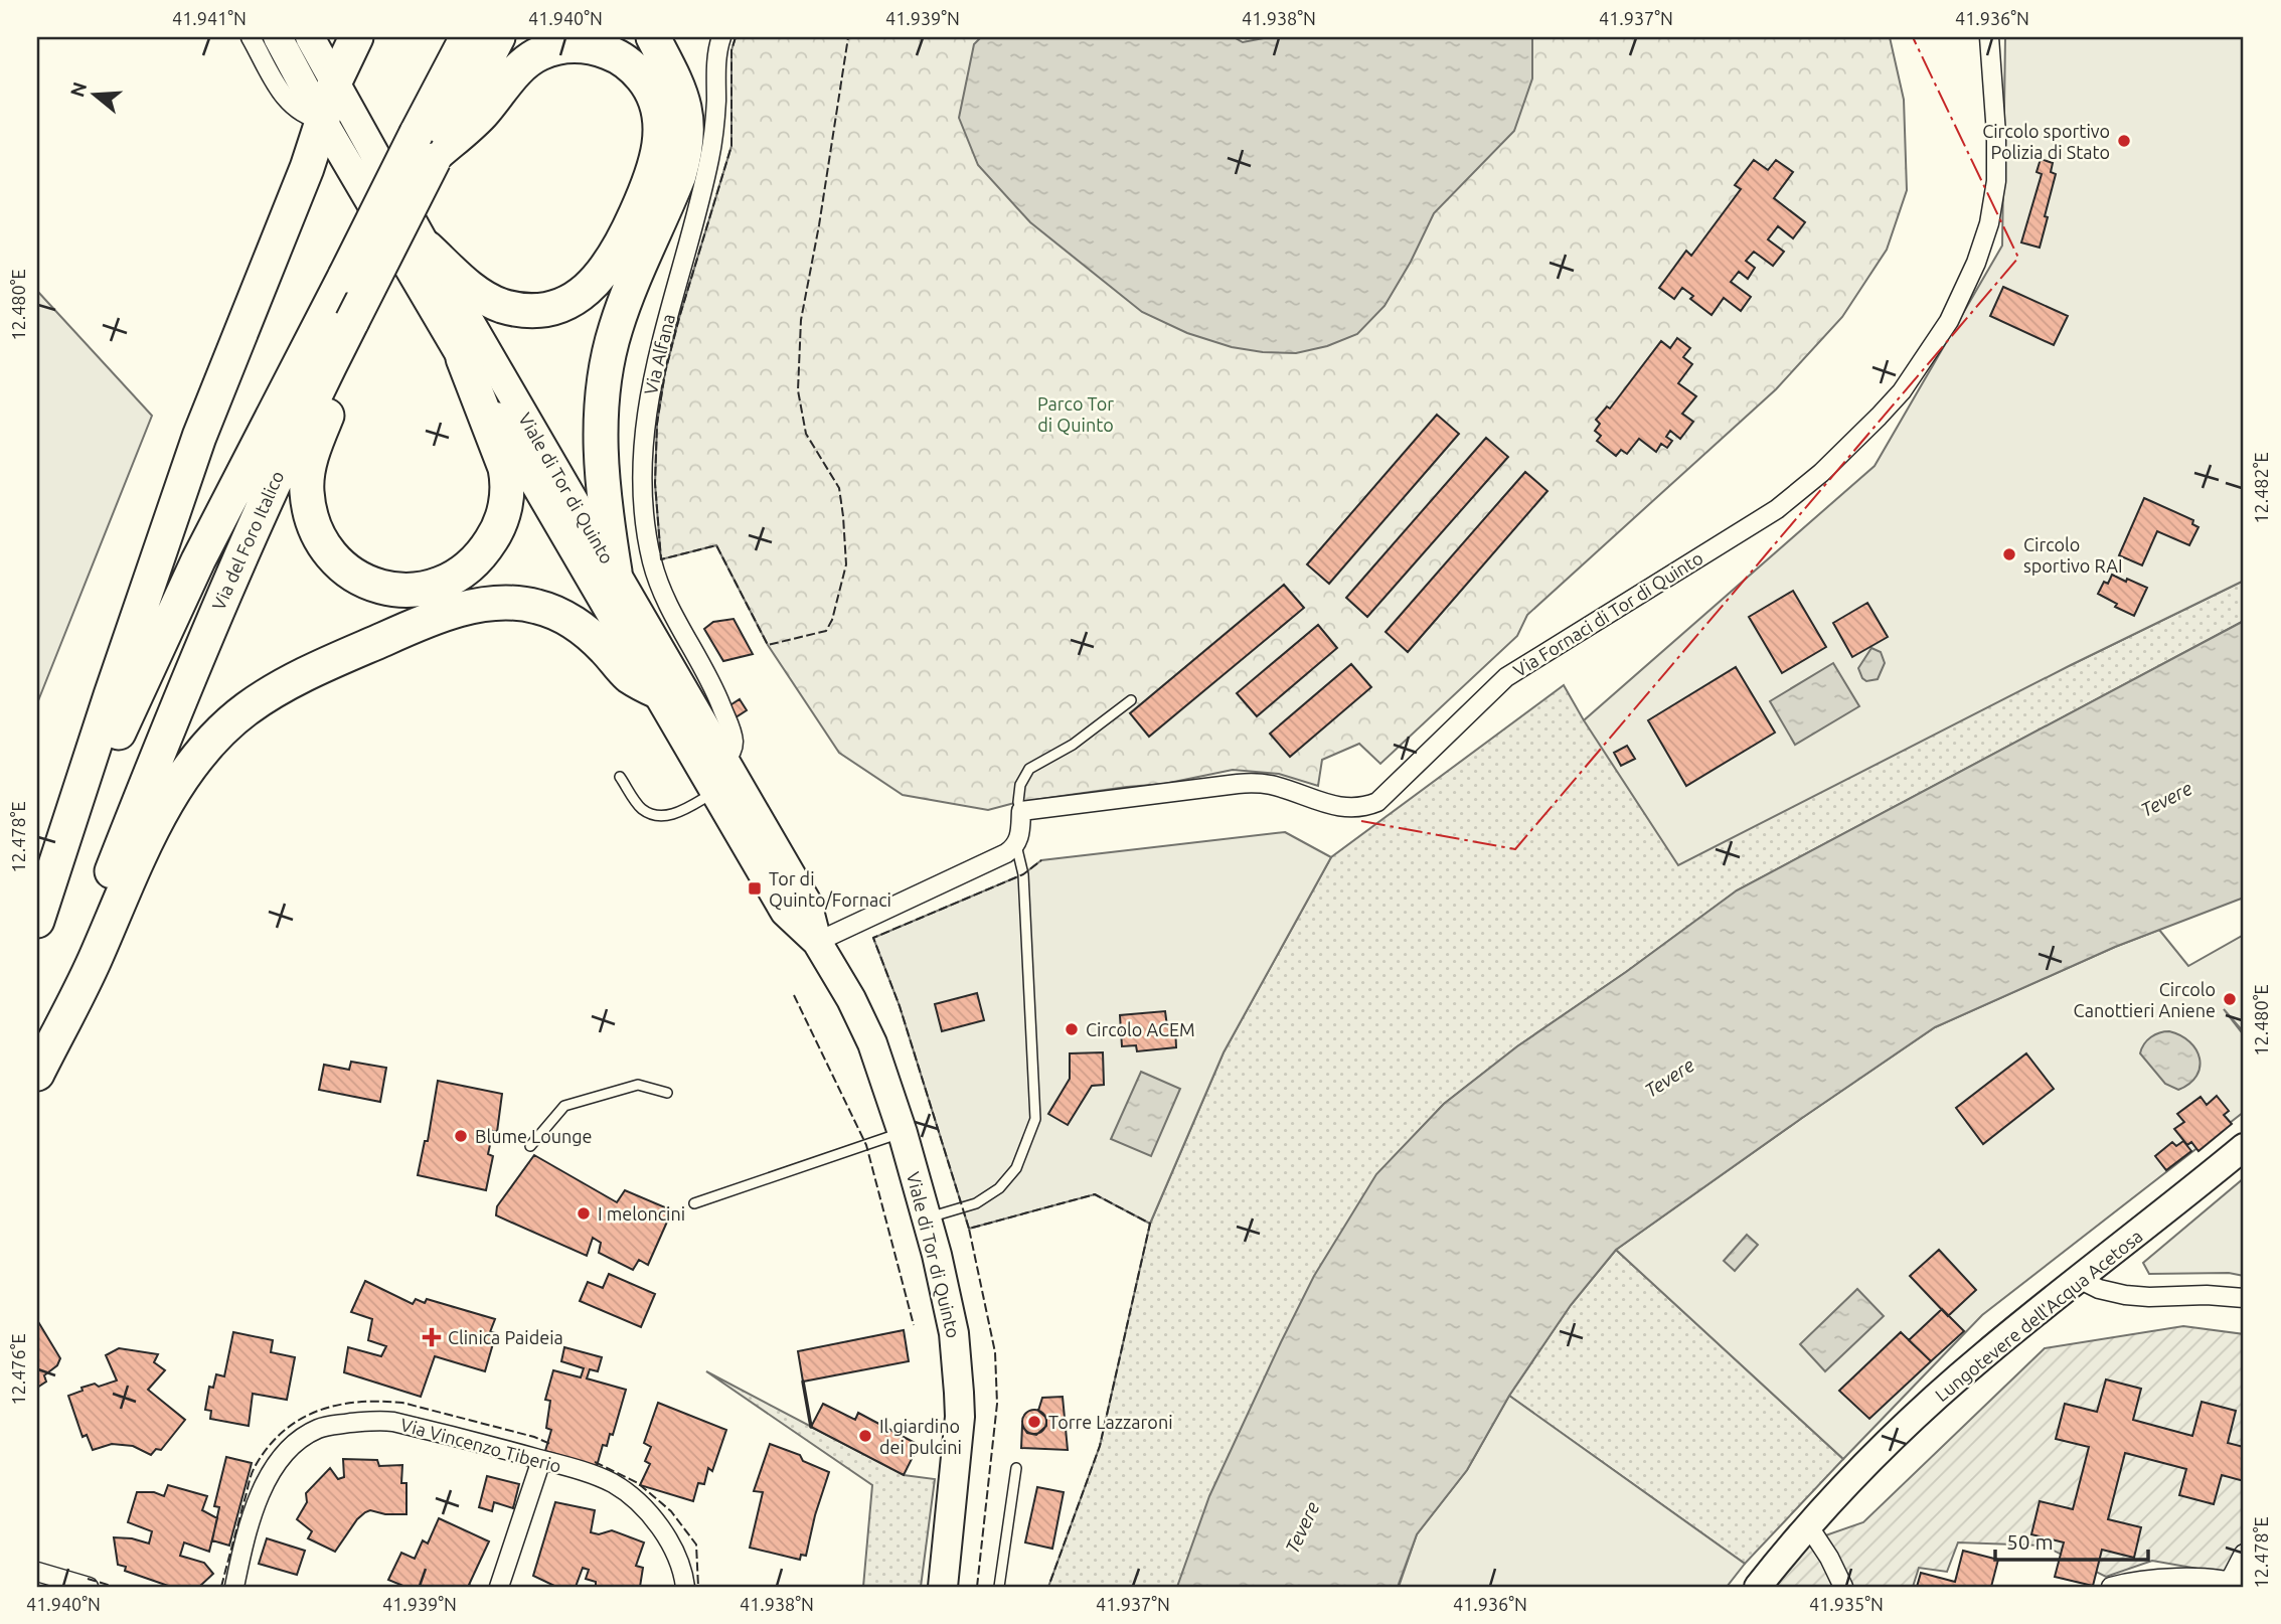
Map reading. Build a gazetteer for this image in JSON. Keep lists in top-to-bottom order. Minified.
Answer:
{"streets":{"highway":["Via del Foro Italico"],"main road":["Viale di Tor di Quinto","Lungotevere dell'Acqua Acetosa"],"street":["Via Alfana","Via Fornaci di Tor di Quinto","Via Vincenzo Tiberio"]},"crossings":[["Via Alfana","Viale di Tor di Quinto"]],"water":["Tevere"],"parks":["Parco Tor di Quinto"],"places":{"other":["Circolo sportivo Polizia di Stato","Circolo sportivo RAI","Circolo Canottieri Aniene","Circolo ACEM","Blume Lounge","I meloncini","Torre Lazzaroni","Il giardino dei pulcini"],"transit":["Tor di Quinto/Fornaci"],"health":["Clinica Paideia"]},"scale_bar":"50 m","north":"left","coordinates":["41.941°N","41.940°N","41.939°N","41.938°N","41.937°N","41.936°N","12.480°E","12.482°E","12.478°E","12.476°E","41.935°N"]}
